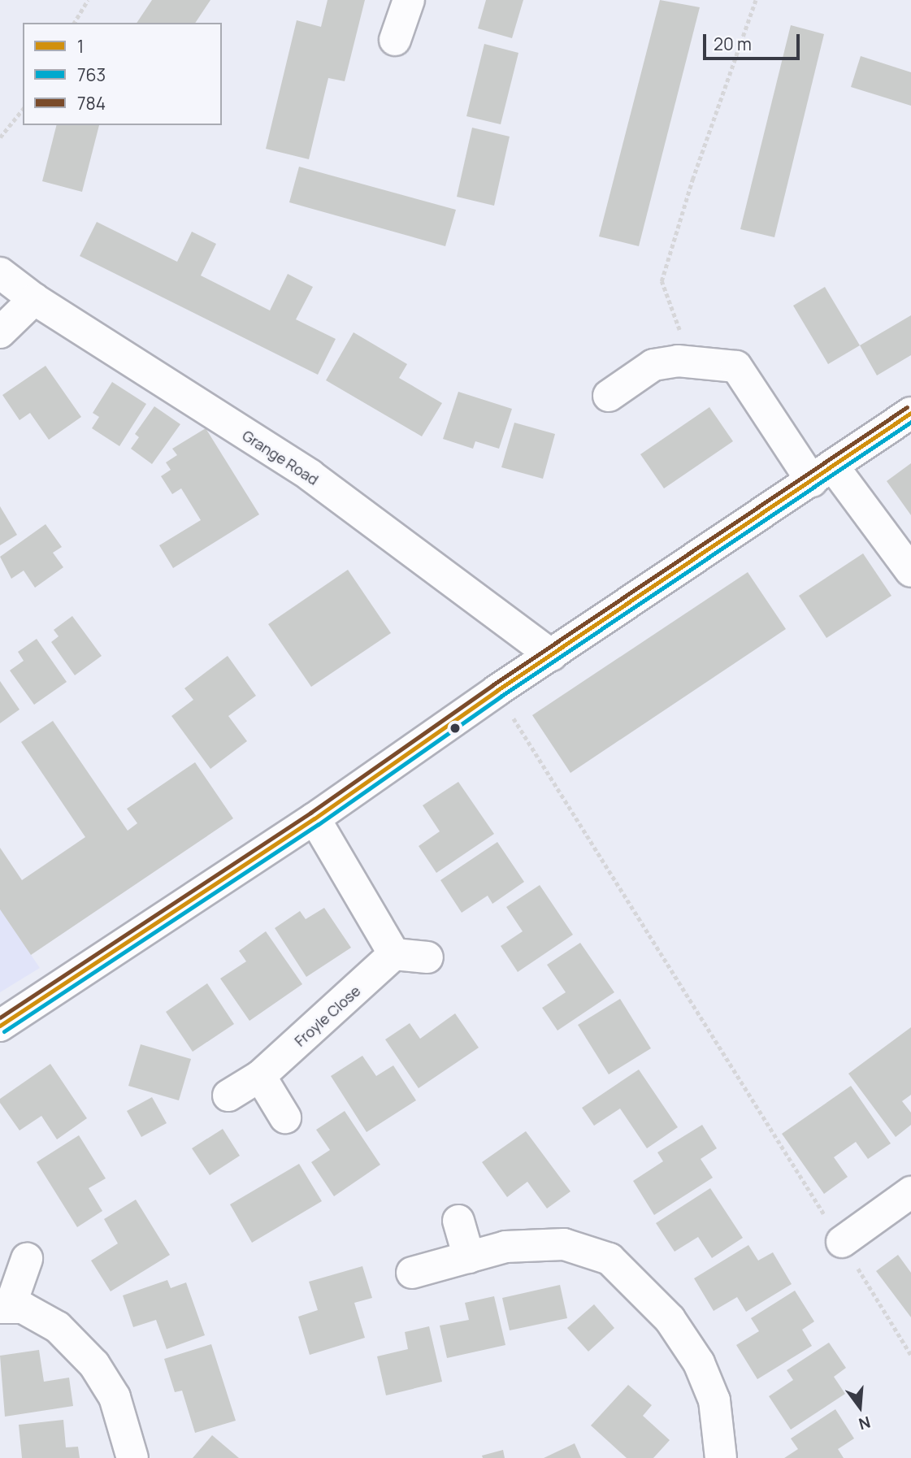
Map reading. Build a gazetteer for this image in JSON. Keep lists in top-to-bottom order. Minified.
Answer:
{"streets":{"street":["Grange Road","Froyle Close"]},"lines":["transit line 784","transit line 1","transit line 763"],"legend":["1","763","784"],"scale_bar":"20 m","north":"bottom"}
